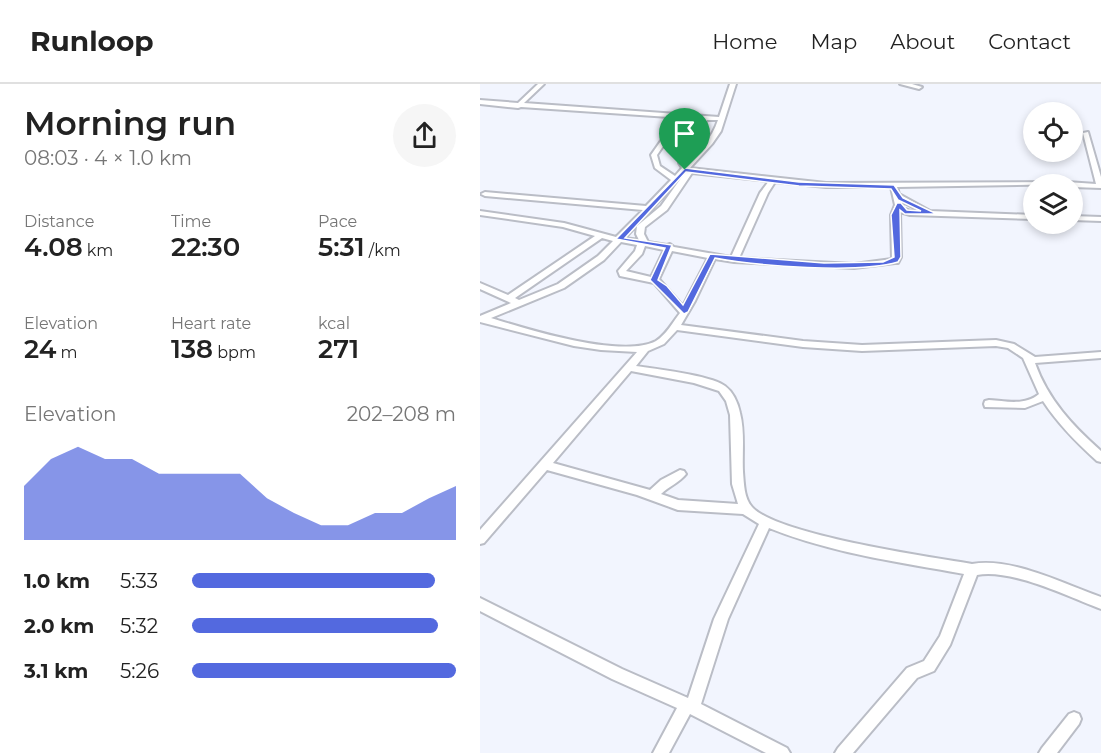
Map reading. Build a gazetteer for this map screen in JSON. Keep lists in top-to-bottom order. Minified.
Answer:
{"page":{"header":"Runloop","nav":["Home","Map","About","Contact"],"heading":["Morning run","08:03 · 4 × 1.0 km"],"stats":[["Distance","4.08 km"],["Time","22:30"],["Pace","5:31 /km"],["Elevation","24 m"],["Heart rate","138 bpm"],["kcal","271"]],"chart":["Elevation","202–208 m"],"list":[{"name":"1.0 km","note":"5:33"},{"name":"2.0 km","note":"5:32"},{"name":"3.1 km","note":"5:26"}]}}
